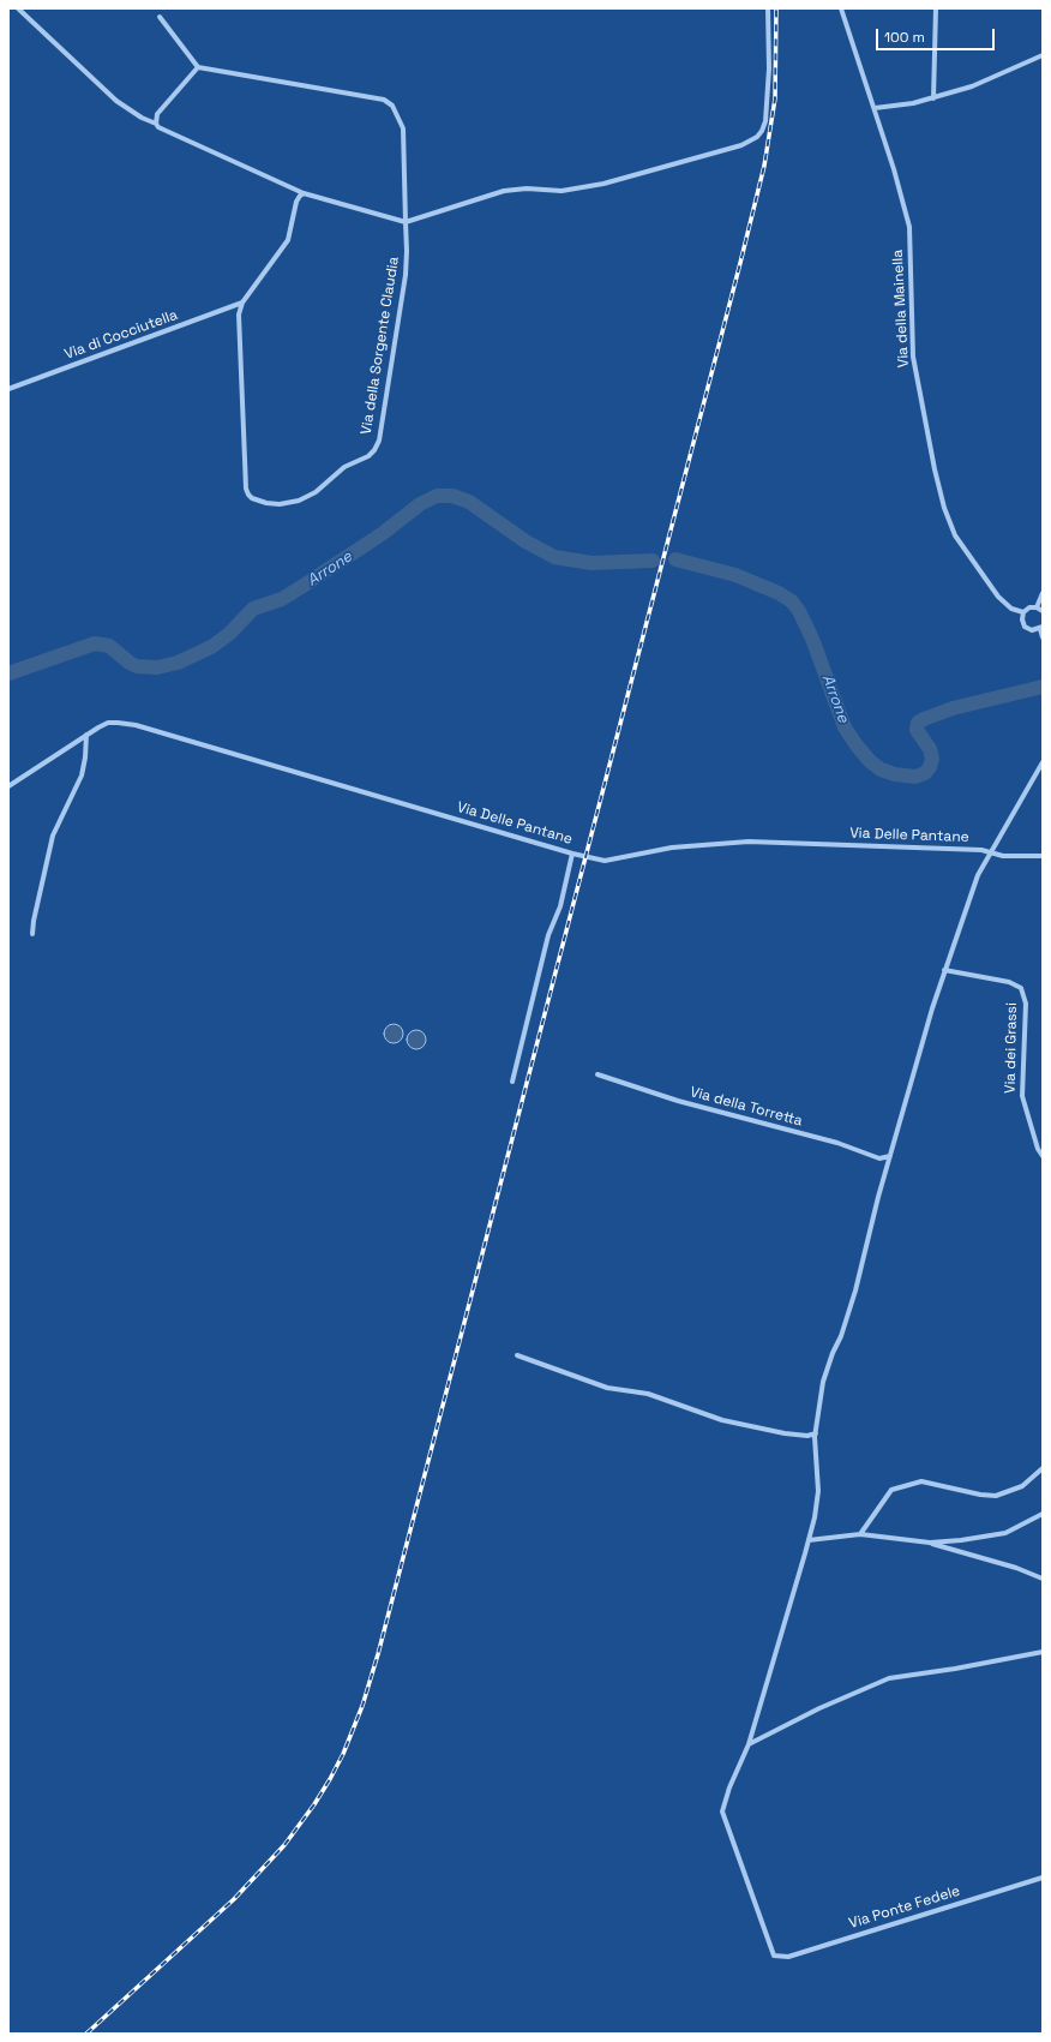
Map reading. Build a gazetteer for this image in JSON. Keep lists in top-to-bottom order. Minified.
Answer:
{"streets":{"street":["Via della Mainella","Via di Cocciutella","Via della Sorgente Claudia","Via Delle Pantane","Via dei Grassi","Via della Torretta","Via Ponte Fedele"]},"crossings":[["Via di Cocciutella","Via della Sorgente Claudia"]],"water":["Arrone"],"scale_bar":"100 m"}
